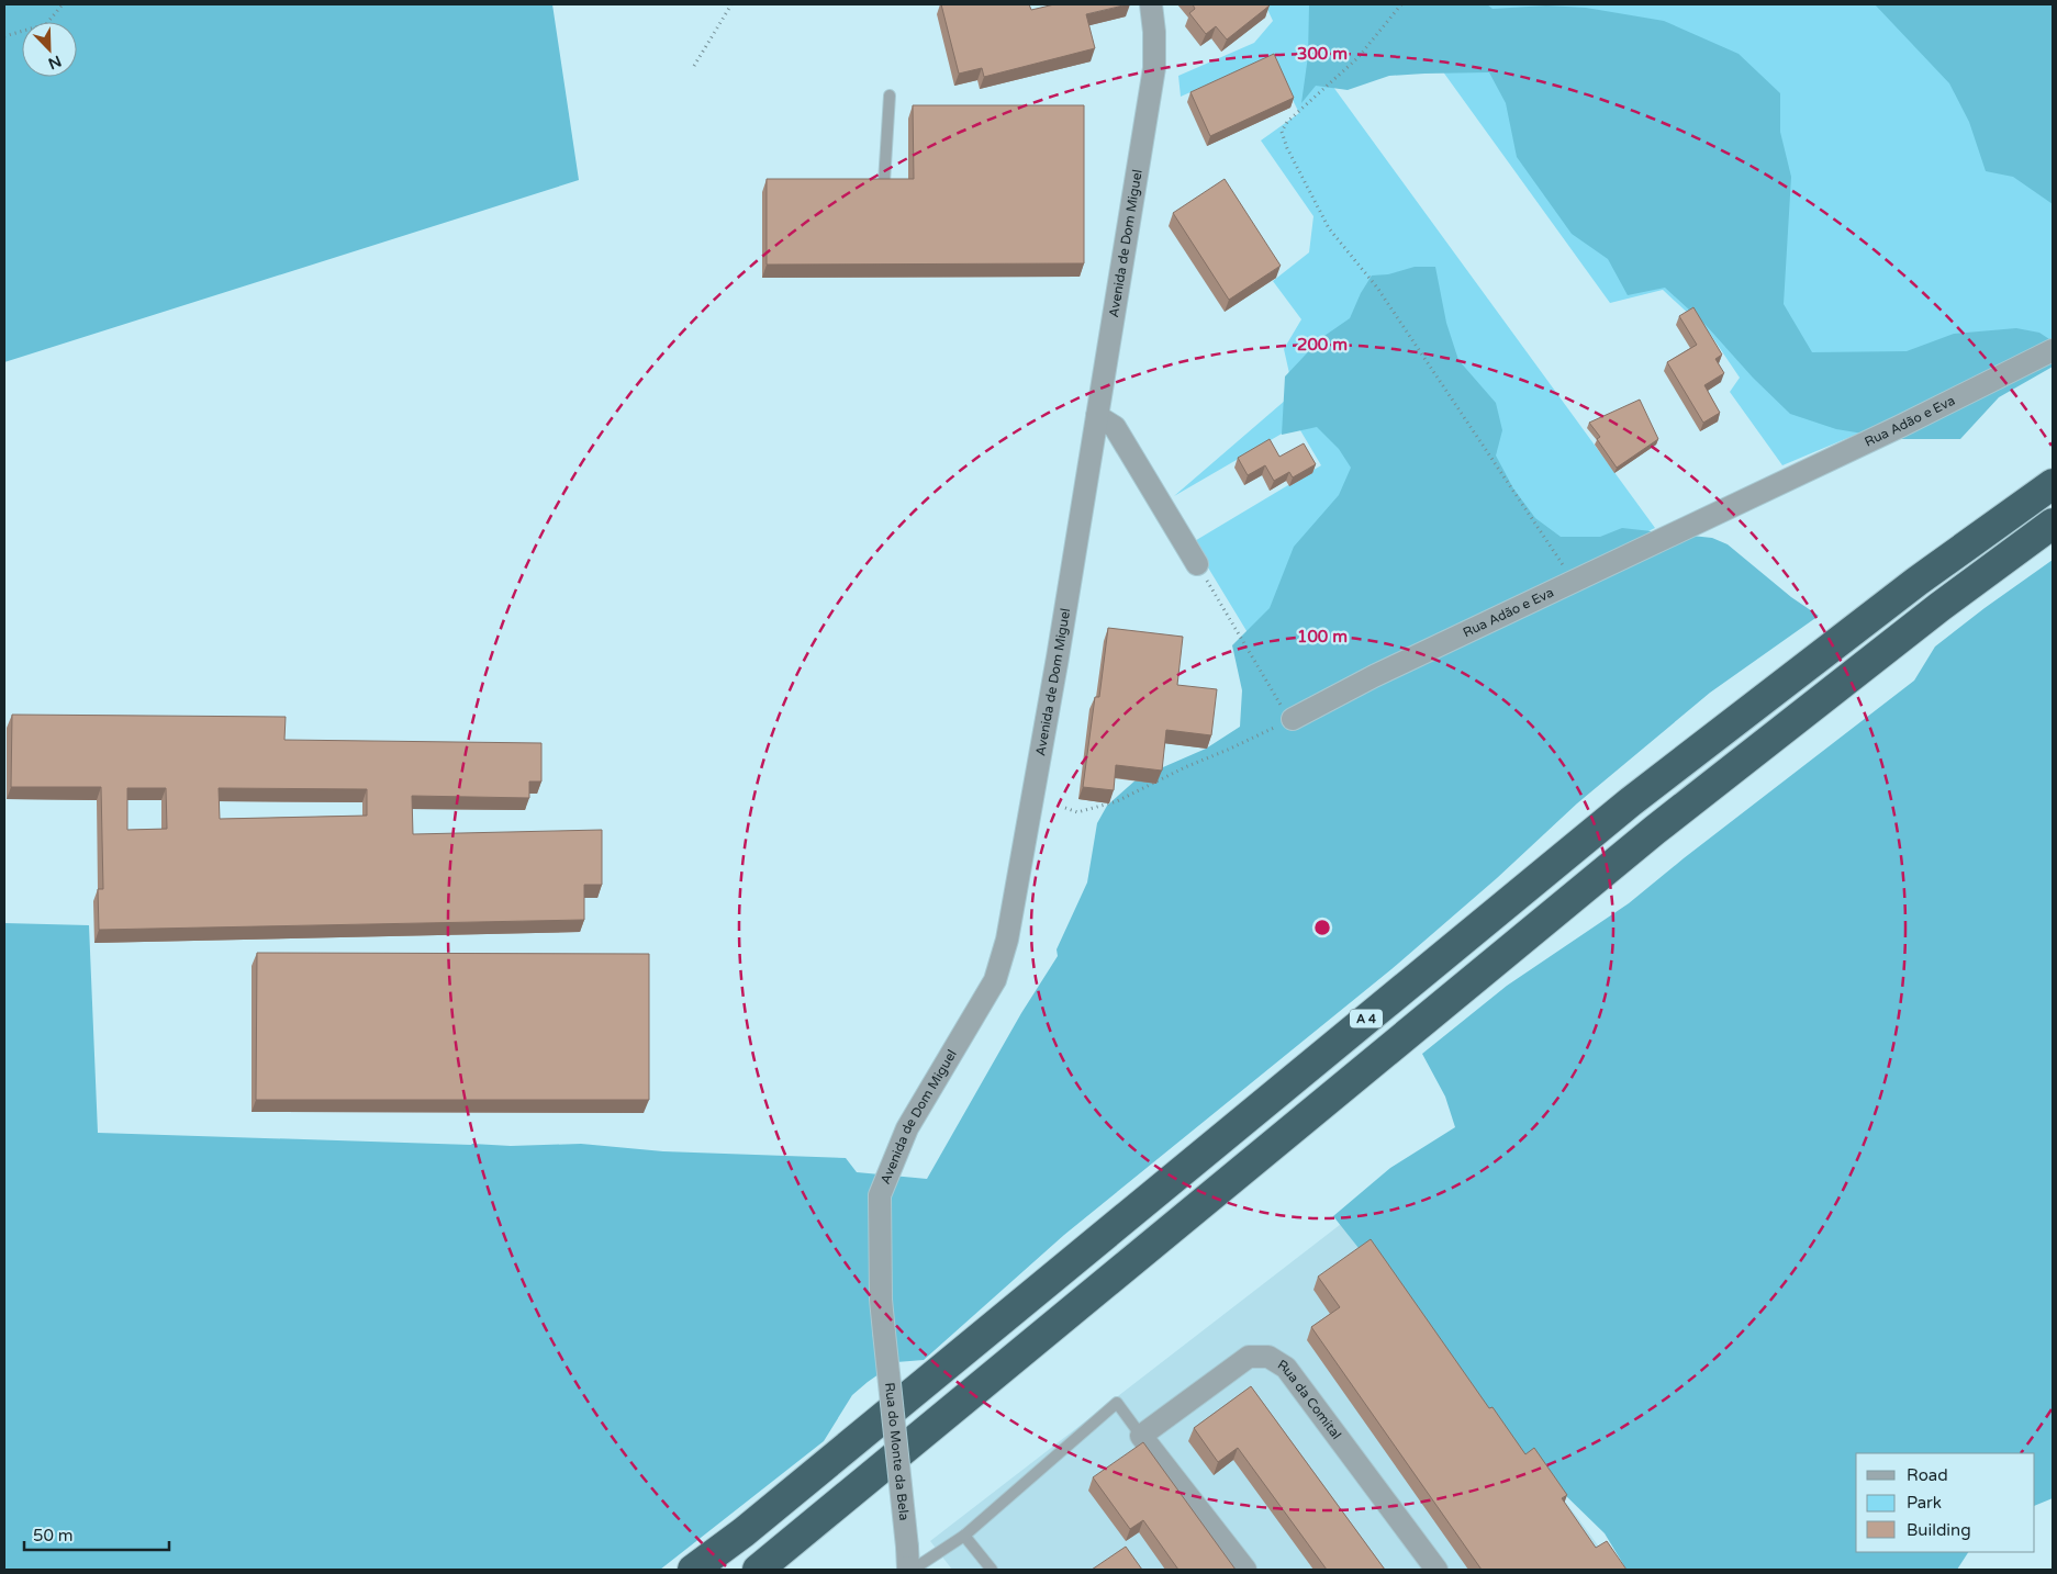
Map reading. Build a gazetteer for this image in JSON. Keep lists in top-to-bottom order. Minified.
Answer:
{"streets":{"highway":["A 4"],"street":["Avenida de Dom Miguel","Rua Adão e Eva","Rua da Comital","Rua do Monte da Bela"]},"crossings":[["Avenida de Dom Miguel","Rua do Monte da Bela"]],"legend":["Road","Park","Building"],"scale_bar":"50 m","north":"bottom right","rings":["300 m","200 m","100 m"]}
